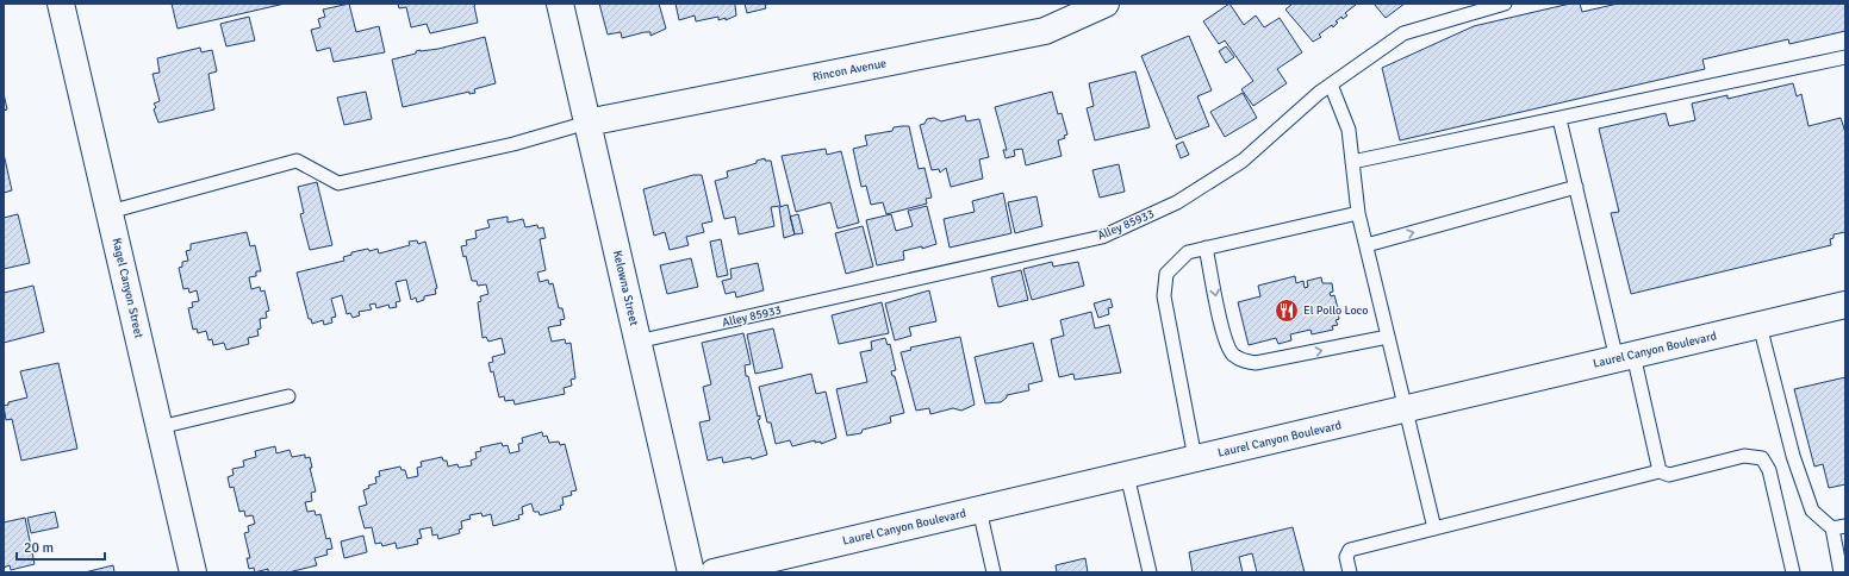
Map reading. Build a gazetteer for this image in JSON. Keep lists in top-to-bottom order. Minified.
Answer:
{"streets":{"street":["Rincon Avenue","Kagel Canyon Street","Kelowna Street","Laurel Canyon Boulevard"],"lane":["Alley 85933"]},"crossings":[["Rincon Avenue","Kelowna Street"],["Alley 85933","Kelowna Street"]],"places":{"restaurant":["El Pollo Loco"]},"scale_bar":"20 m"}
